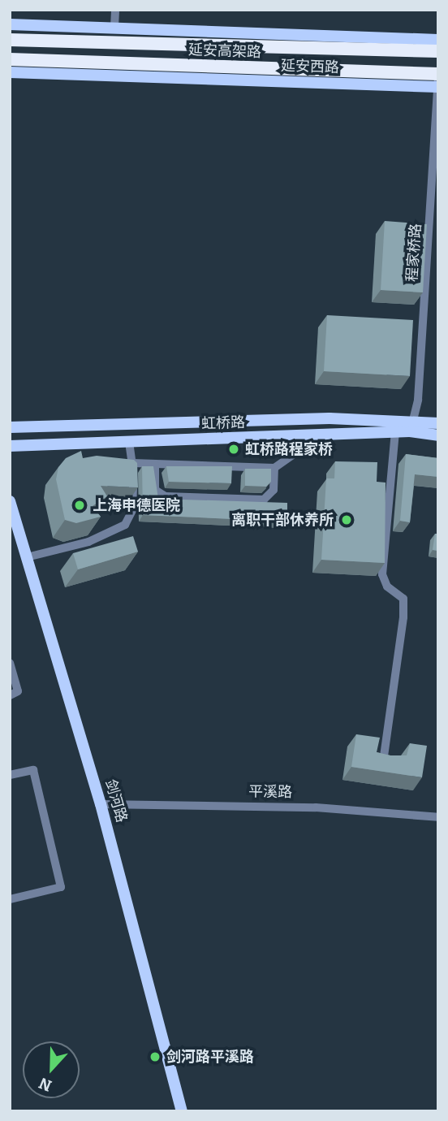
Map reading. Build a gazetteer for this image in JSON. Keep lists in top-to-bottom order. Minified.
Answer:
{"streets":{"highway":["延安高架路"],"main road":["延安西路","虹桥路","剑河路"],"street":["程家桥路","平溪路"]},"crossings":[["延安高架路","程家桥路"],["延安西路","程家桥路"],["程家桥路","虹桥路"],["平溪路","剑河路"]],"places":["虹桥路程家桥","上海申德医院","离职干部休养所","剑河路平溪路"],"north":"bottom"}
